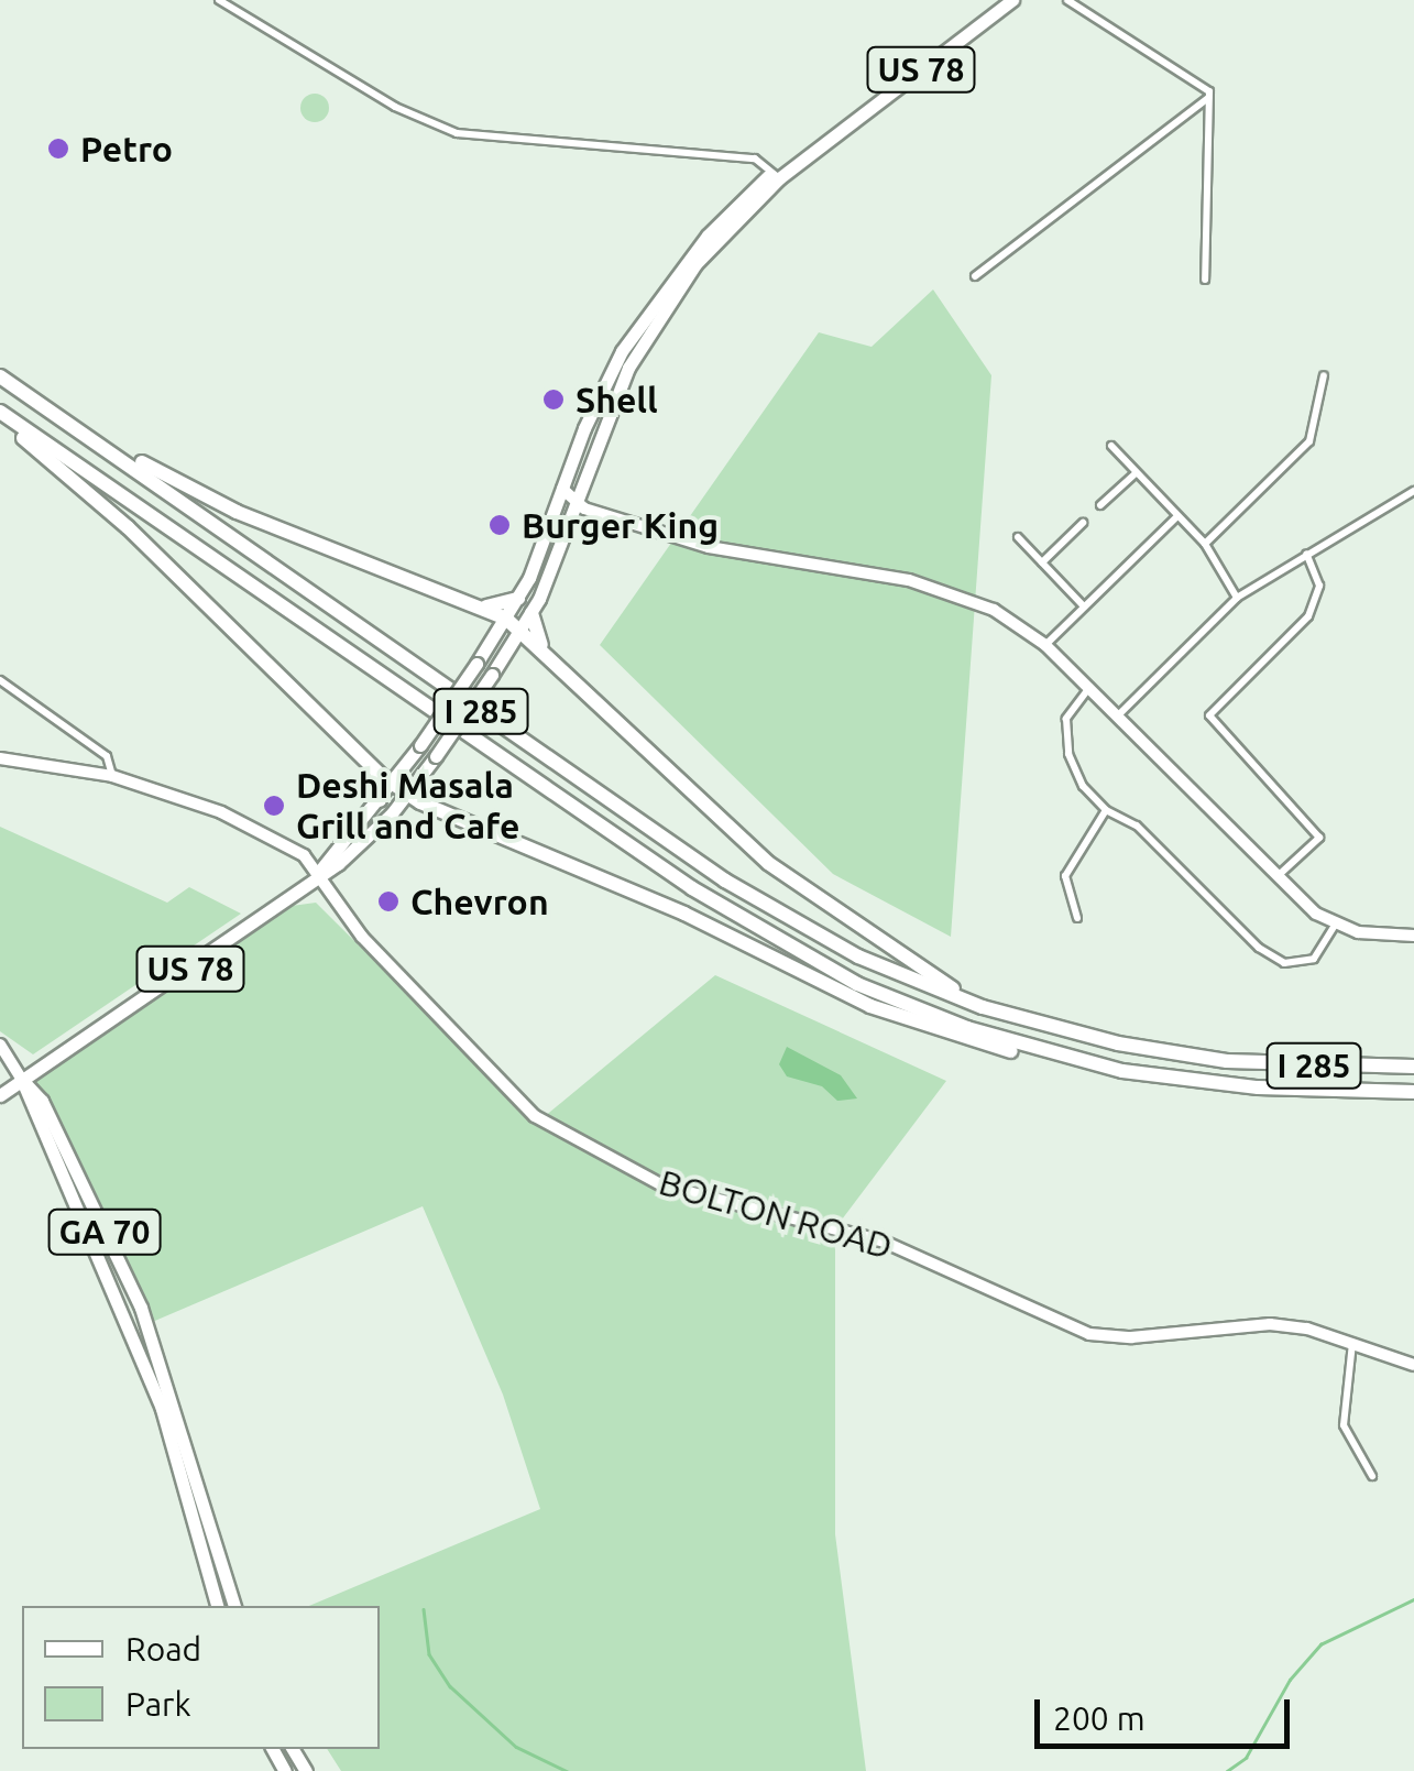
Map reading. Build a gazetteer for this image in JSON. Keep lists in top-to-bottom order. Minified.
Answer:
{"streets":{"highway":["I 285"],"main road":["US 78","GA 70"],"street":["BOLTON ROAD"]},"crossings":[["US 78","BOLTON ROAD"],["US 78","GA 70"]],"places":["Petro","Shell","Burger King","Deshi Masala Grill and Cafe","Chevron"],"legend":["Road","Park"],"scale_bar":"200 m"}
